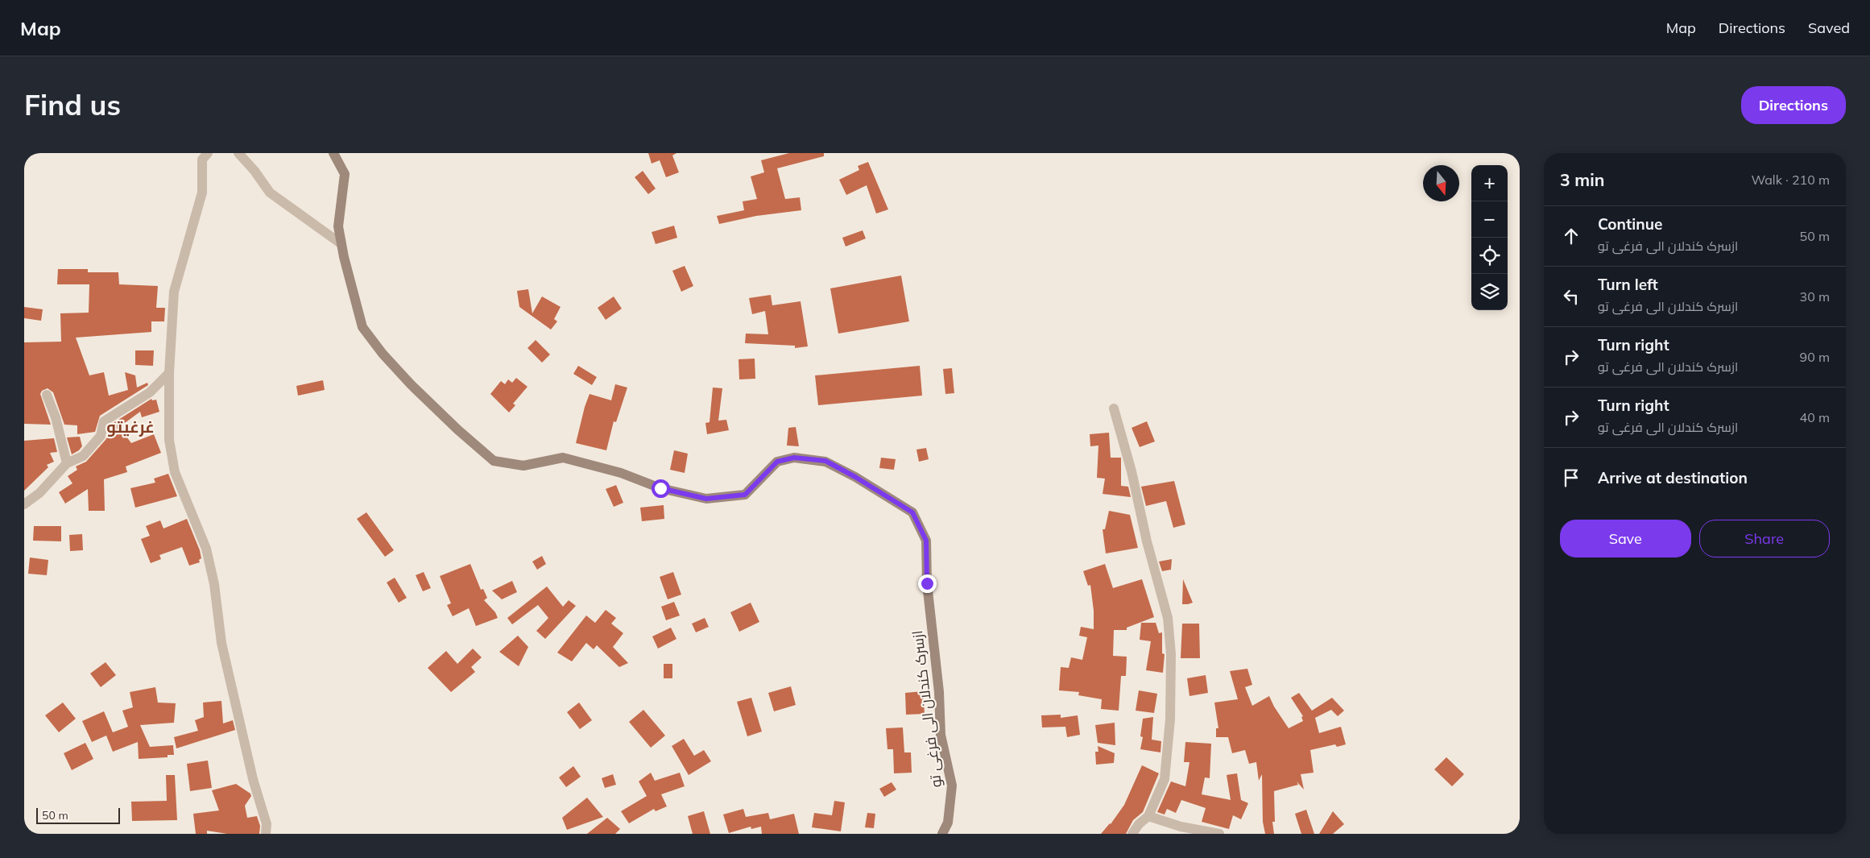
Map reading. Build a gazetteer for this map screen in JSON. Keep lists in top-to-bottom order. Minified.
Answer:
{"streets":{"street":["ازسرک کندلان الی فرغی تو"]},"districts":["غرغیتو"],"scale_bar":"50 m","north":"bottom","page":{"header":"Map","nav":["Map","Directions","Saved"],"buttons":["Directions",["Save","Share"]],"title":"Find us","heading":["3 min","Walk · 210 m"],"map_buttons":["+","−"],"list":[["Continue","ازسرک کندلان الی فرغی تو","50 m"],["Turn left","ازسرک کندلان الی فرغی تو","30 m"],["Turn right","ازسرک کندلان الی فرغی تو","90 m"],["Turn right","ازسرک کندلان الی فرغی تو","40 m"],"Arrive at destination"],"scale":"50 m"}}
